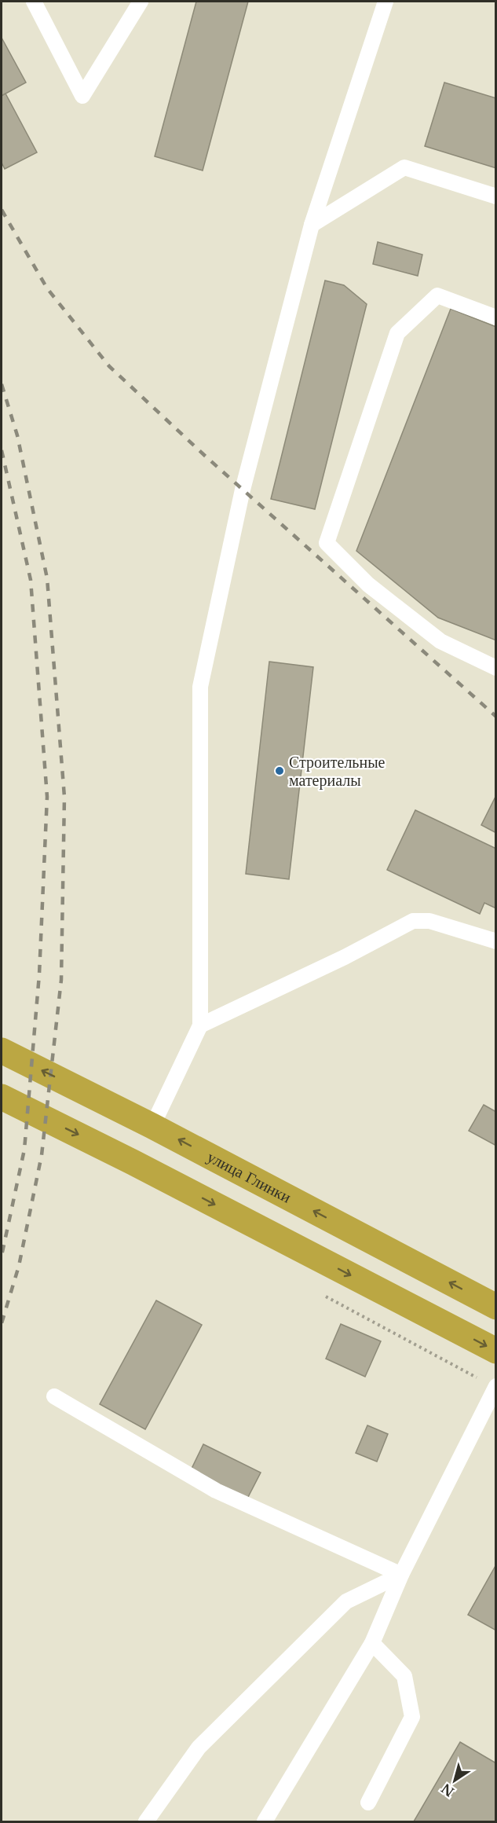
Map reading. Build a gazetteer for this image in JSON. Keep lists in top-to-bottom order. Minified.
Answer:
{"streets":{"highway":["улица Глинки"]},"places":["Строительные материалы"],"north":"bottom left"}
